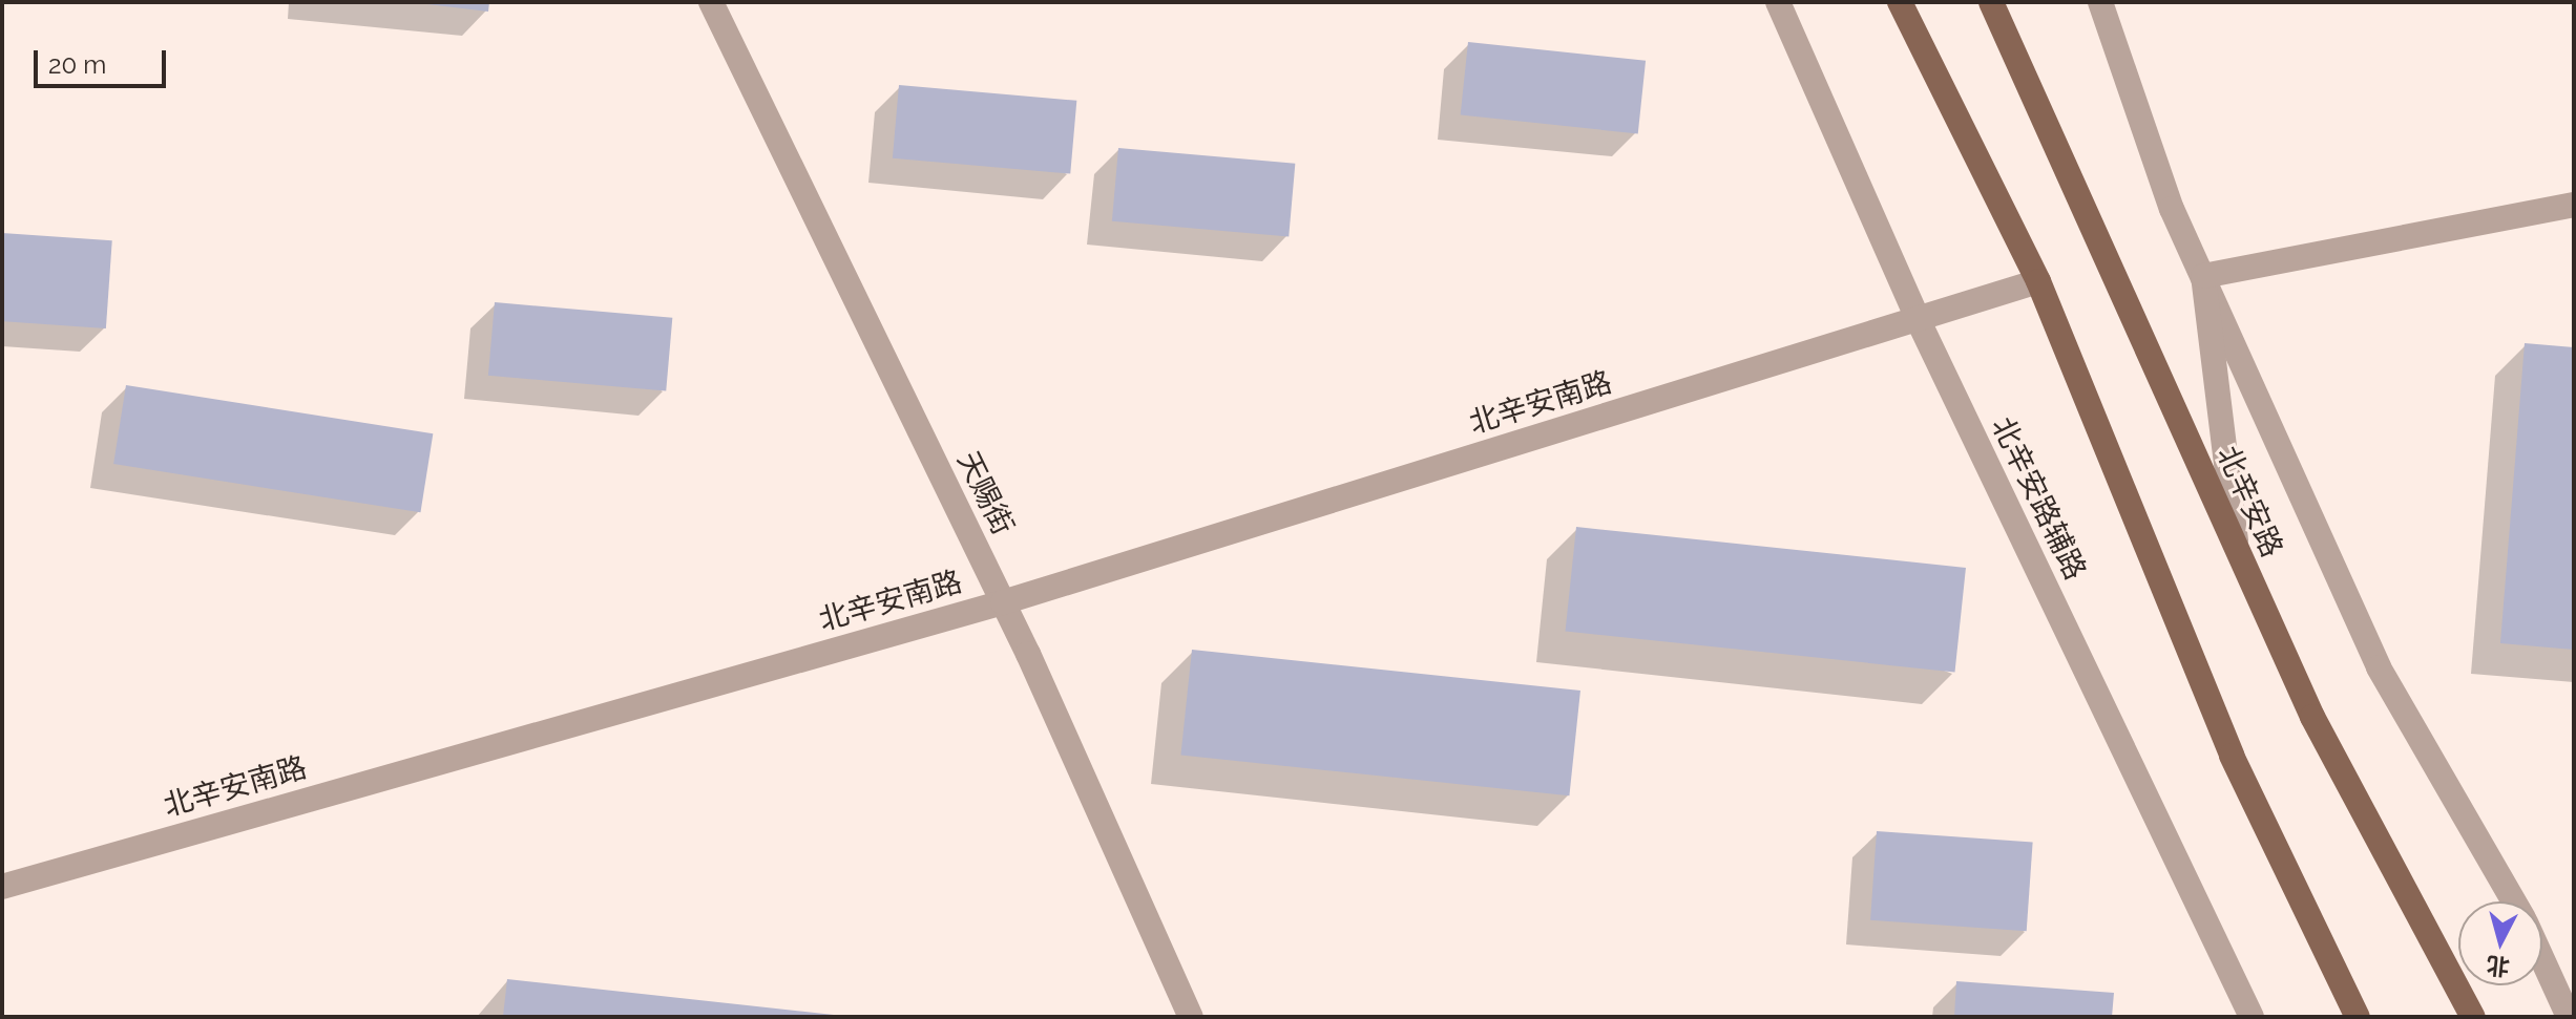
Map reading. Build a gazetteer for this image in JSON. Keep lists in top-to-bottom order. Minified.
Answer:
{"streets":{"main road":["北辛安路"],"street":["北辛安南路","天赐街","北辛安路辅路"]},"crossings":[["北辛安南路","天赐街"],["北辛安南路","北辛安路辅路"]],"scale_bar":"20 m","north":"bottom"}
